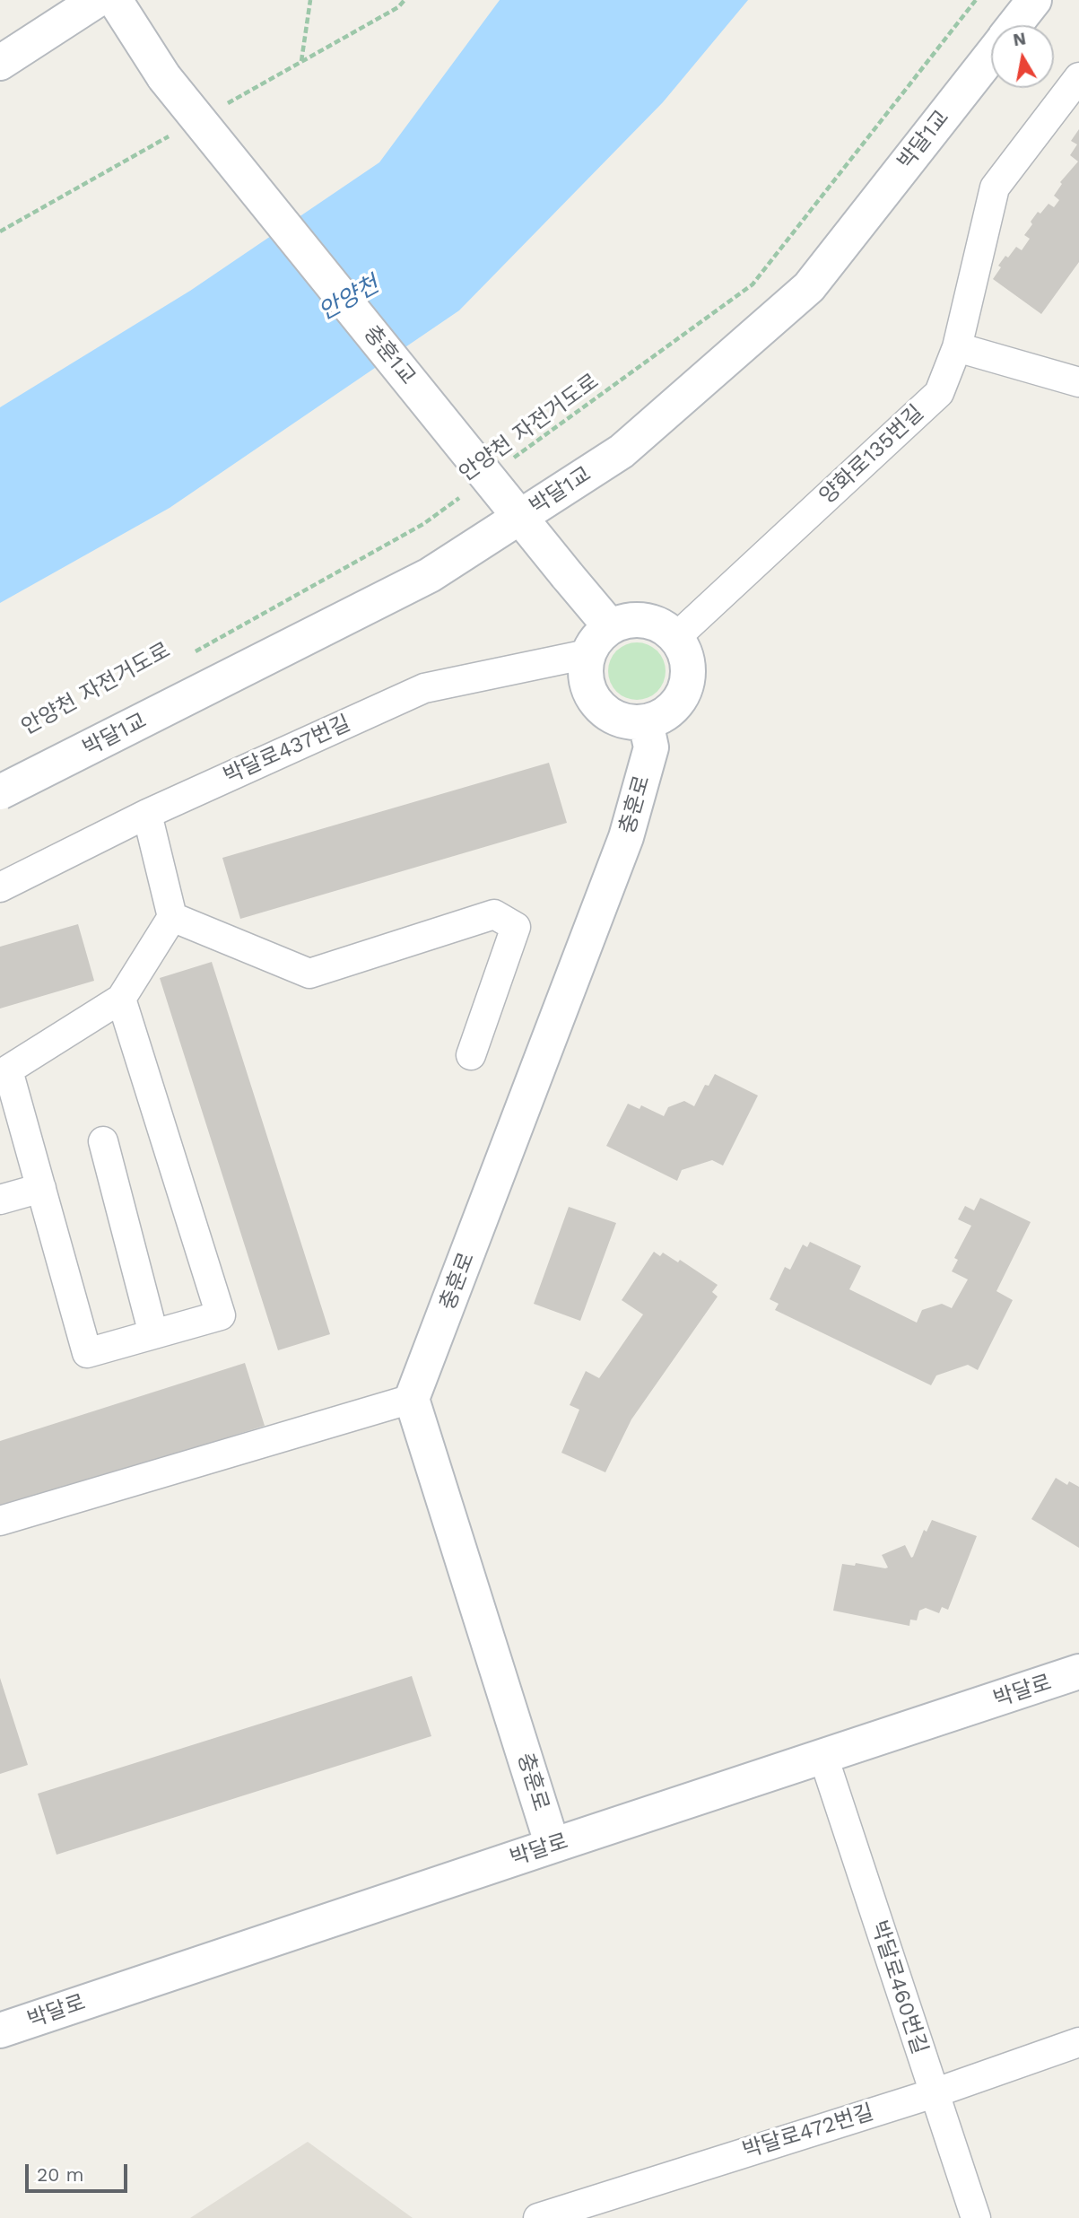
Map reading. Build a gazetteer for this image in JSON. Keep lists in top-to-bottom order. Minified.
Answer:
{"streets":{"street":["박달1교","충훈1교","양화로135번길","박달로437번길","충훈로","박달로","박달로460번길","박달로472번길"],"path":["안양천 자전거도로"]},"crossings":[["충훈1교","양화로135번길"],["충훈1교","박달로437번길"],["충훈1교","충훈로"],["양화로135번길","박달로437번길"],["양화로135번길","충훈로"],["박달로437번길","충훈로"],["충훈로","박달로"],["박달로","박달로460번길"],["박달로460번길","박달로472번길"]],"water":["안양천"],"scale_bar":"20 m","north":"top"}
